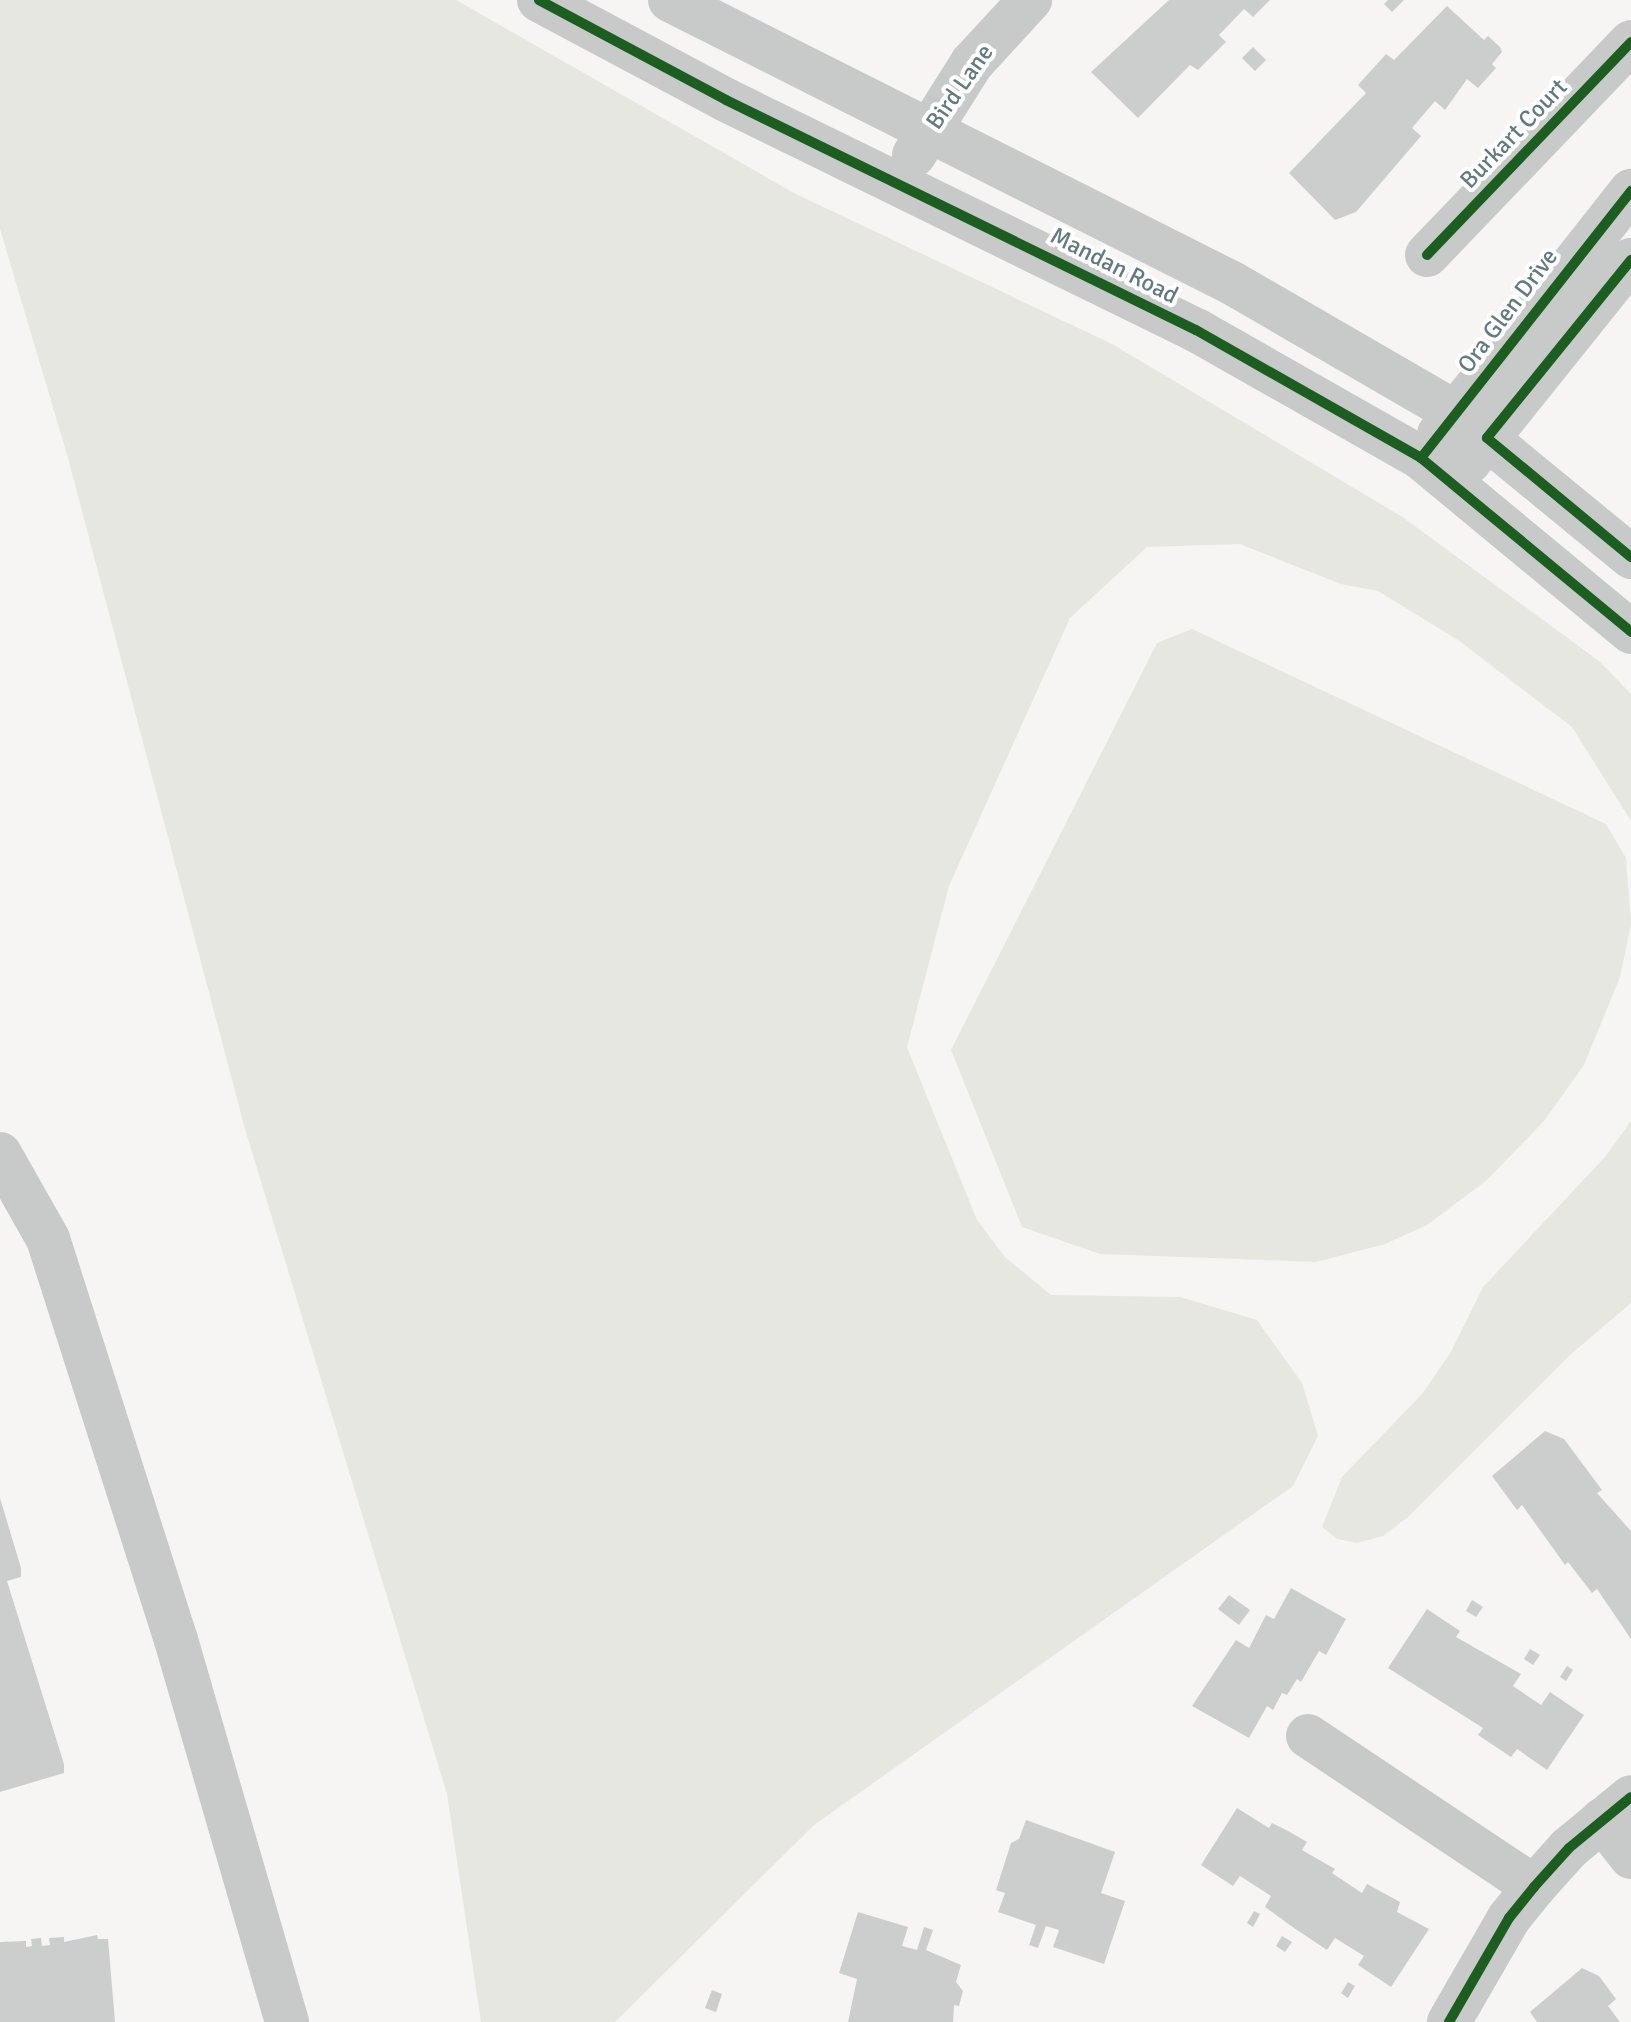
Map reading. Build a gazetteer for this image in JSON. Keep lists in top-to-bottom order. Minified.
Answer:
{"streets":{"street":["Bird Lane","Burkart Court","Mandan Road","Ora Glen Drive"]},"crossings":[["Bird Lane","Mandan Road"],["Mandan Road","Ora Glen Drive"]]}
